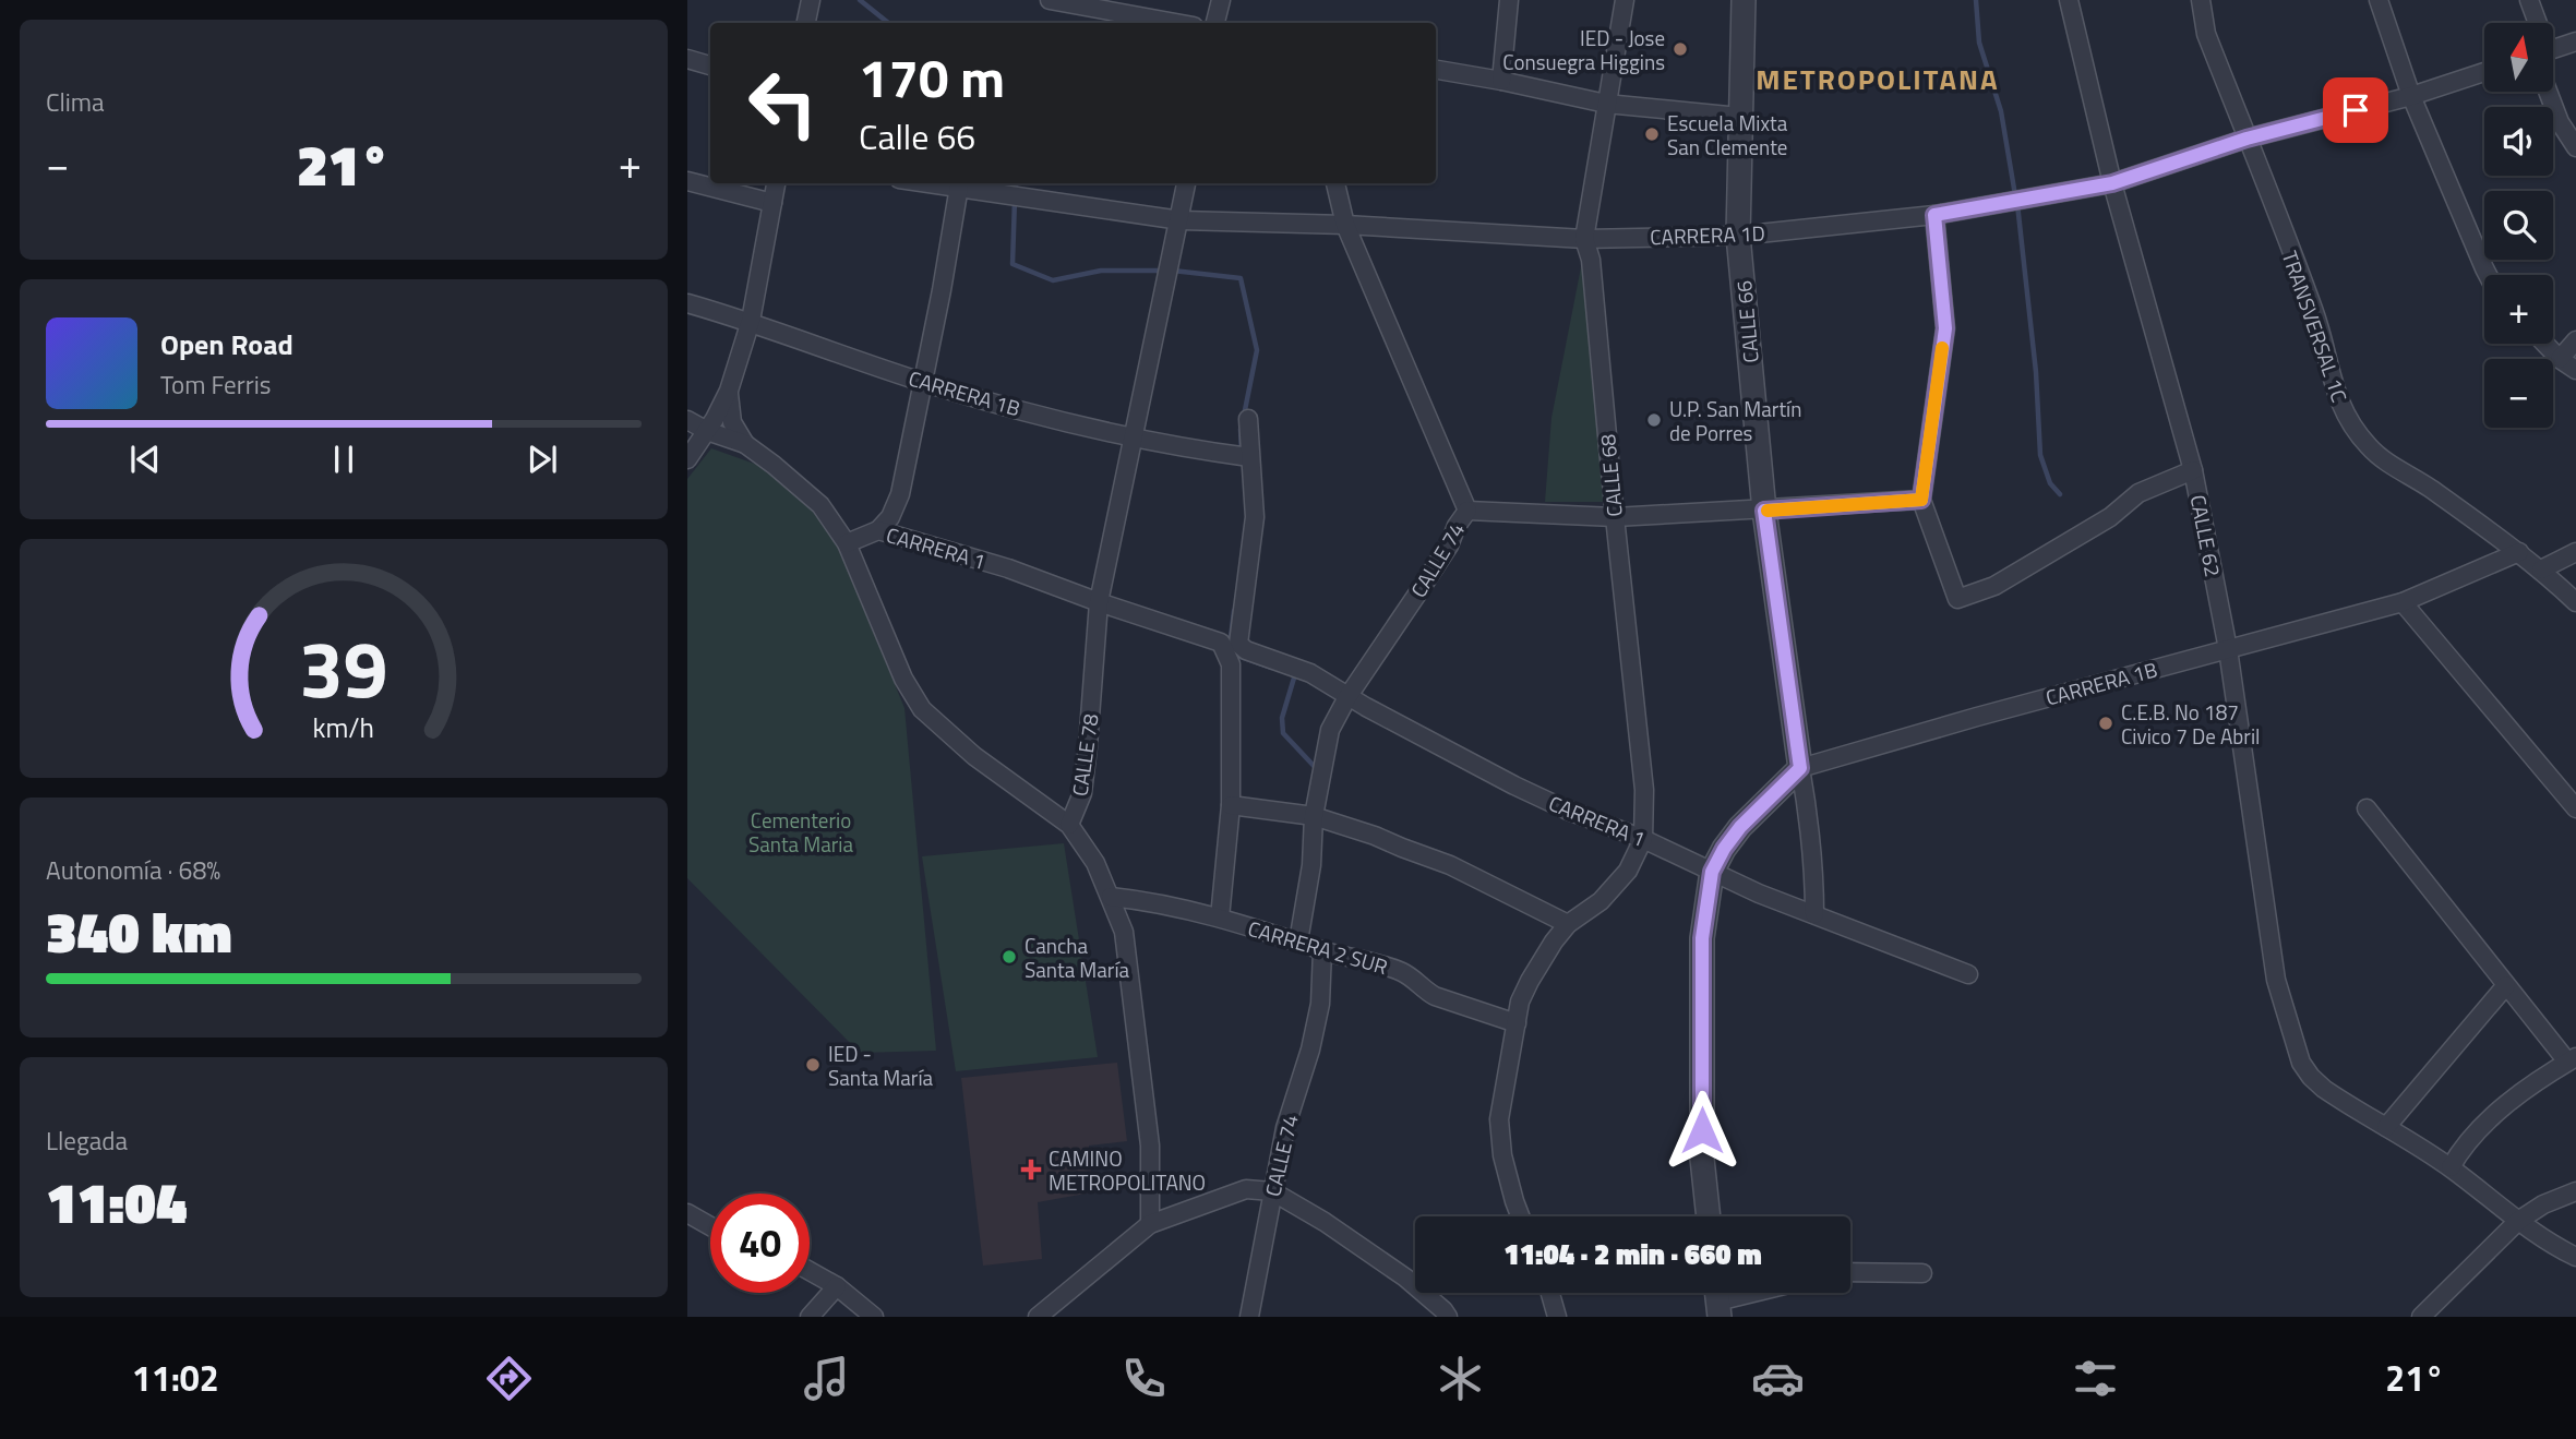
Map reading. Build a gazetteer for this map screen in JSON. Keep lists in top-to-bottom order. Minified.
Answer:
{"streets":{"street":["CARRERA 1D","CALLE 66","TRANSVERSAL 1C","CARRERA 1B","CALLE 68","CALLE 62","CARRERA 1","CALLE 74","CALLE 78","CARRERA 2 SUR"]},"crossings":[["CARRERA 1D","CALLE 66"],["CARRERA 1D","TRANSVERSAL 1C"],["CARRERA 1D","CALLE 68"],["CARRERA 1D","CALLE 62"],["CARRERA 1D","CALLE 74"],["CARRERA 1D","CALLE 78"],["CALLE 66","CARRERA 1B"],["CALLE 66","CARRERA 1"],["TRANSVERSAL 1C","CARRERA 1B"],["CARRERA 1B","CALLE 62"],["CARRERA 1B","CALLE 78"],["CALLE 68","CARRERA 1"],["CARRERA 1","CALLE 74"],["CARRERA 1","CALLE 78"],["CALLE 74","CARRERA 2 SUR"],["CALLE 78","CARRERA 2 SUR"]],"districts":["METROPOLITANA"],"parks":["Cementerio Santa Maria"],"places":{"other":["IED - Jose Consuegra Higgins","Escuela Mixta San Clemente","U.P. San Martín de Porres","C.E.B. No 187 Civico 7 De Abril","Cancha Santa María","IED - Santa María"],"health":["CAMINO METROPOLITANO"]},"north":"top","page":{"tile":["Clima",["Autonomía · 68%","340 km"],["Llegada","11:04"]],"map_buttons":["+","−"],"turn":["170 m","Calle 66"],"heat":["−","21°","+"],"song":["Open Road","Tom Ferris"],"limit":"40","trip":"11:04 · 2 min · 660 m","tabs":["11:02","21°"],"gauge":["39","km/h"]}}
